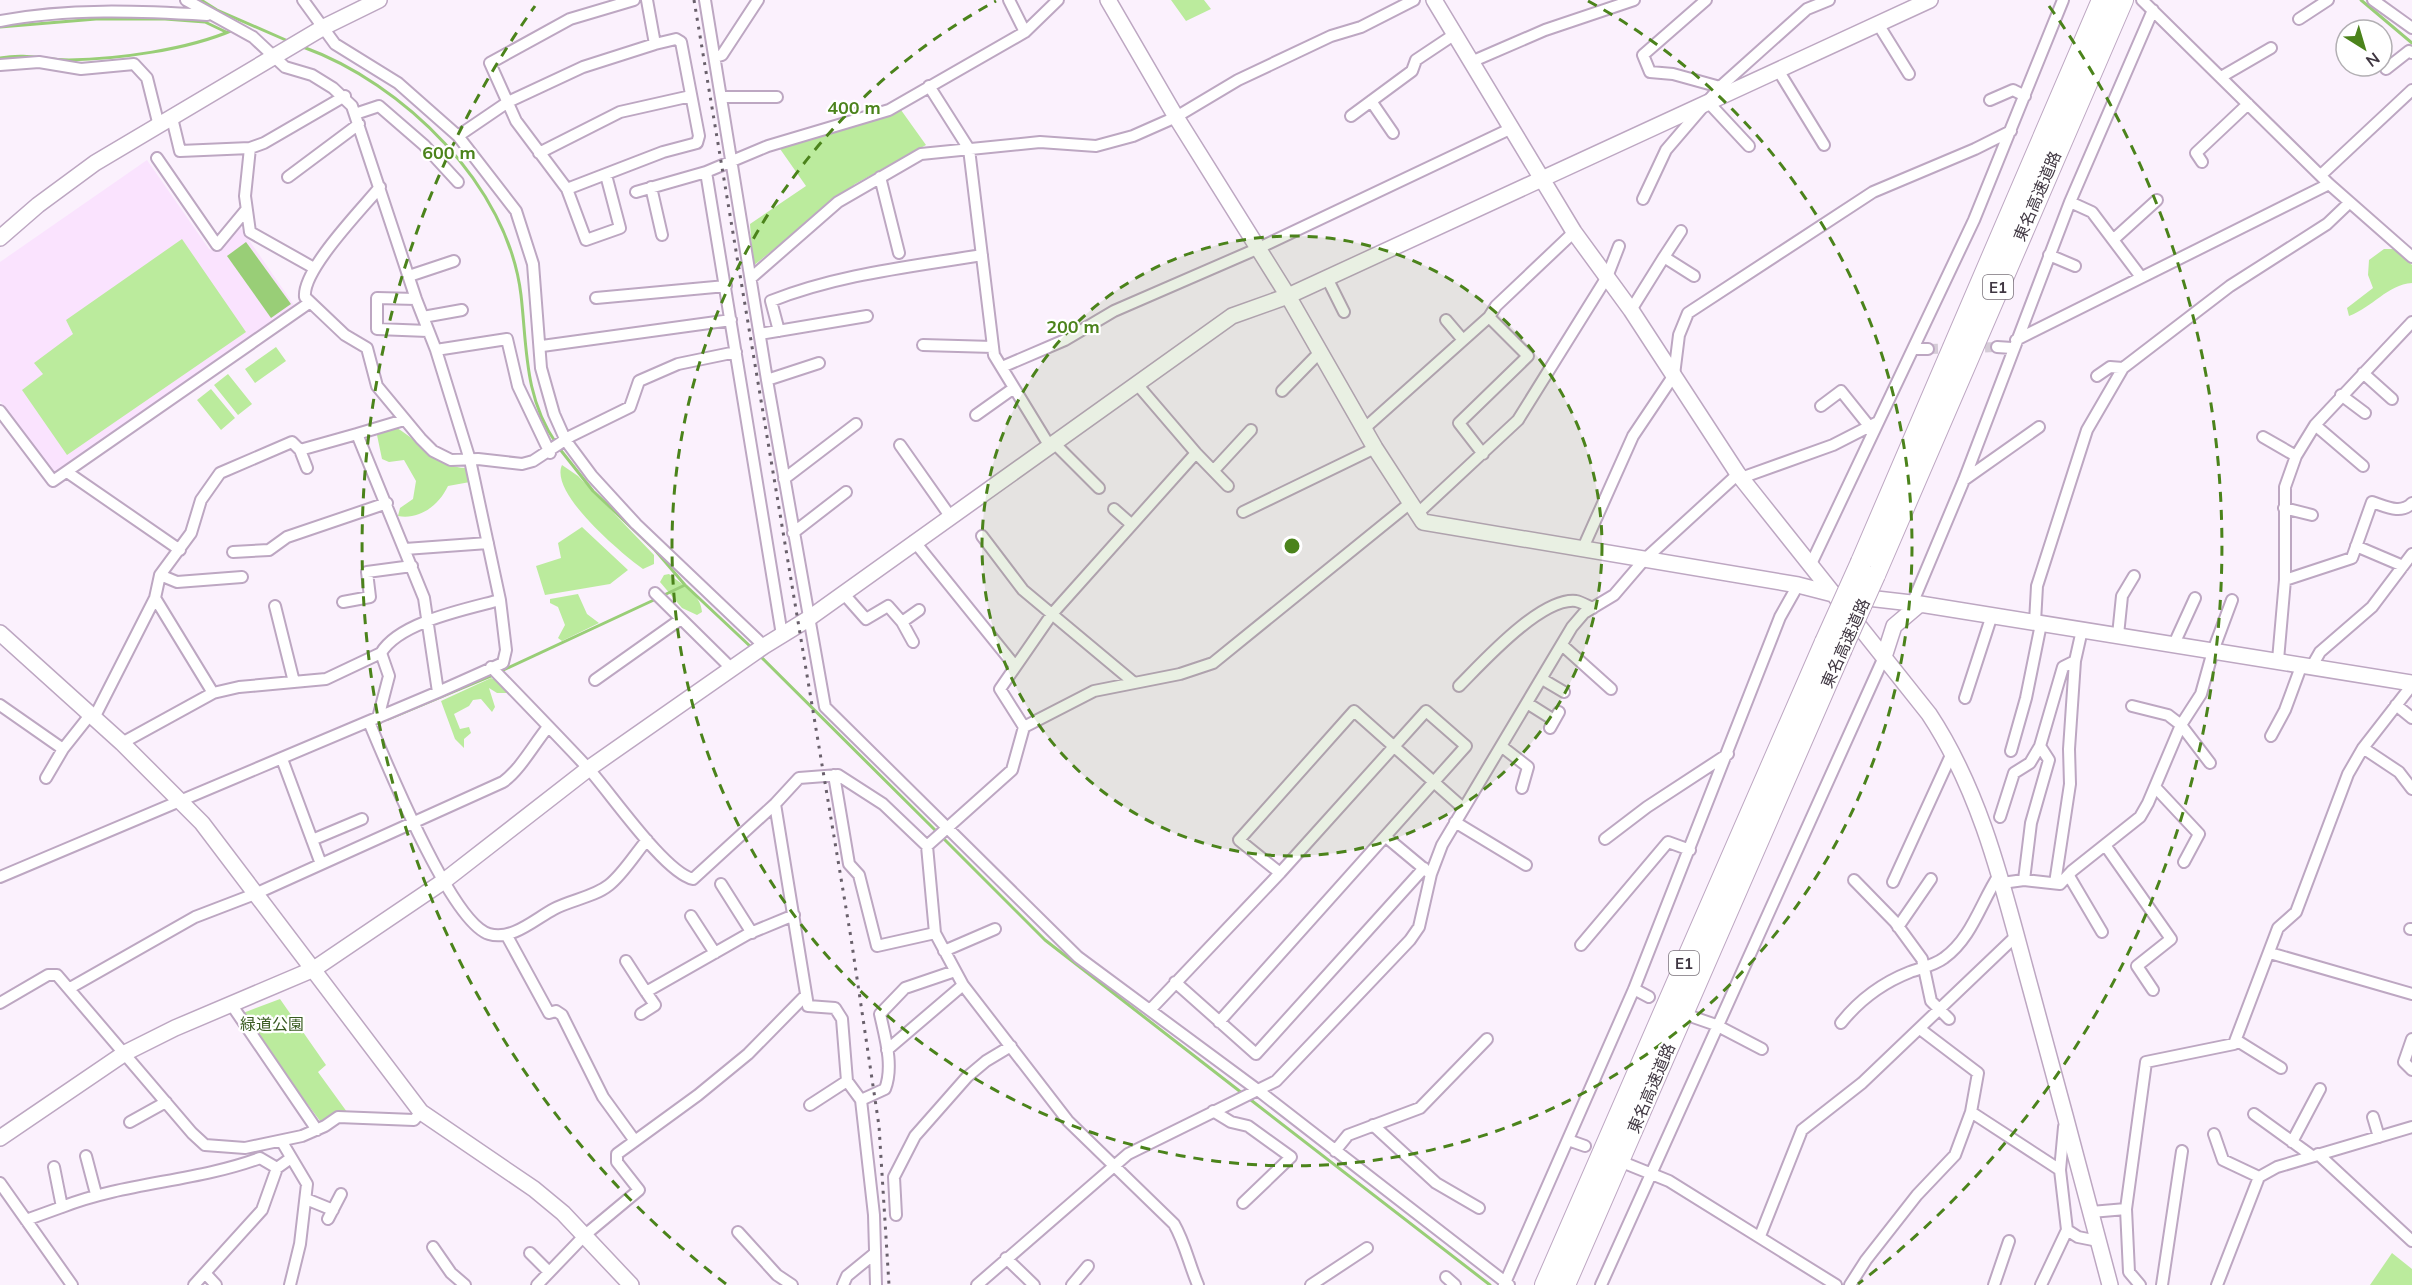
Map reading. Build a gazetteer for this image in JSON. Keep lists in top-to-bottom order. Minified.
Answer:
{"streets":{"highway":["東名高速道路","E1"]},"parks":["緑道公園"],"north":"bottom right","rings":["400 m","600 m","200 m"]}
